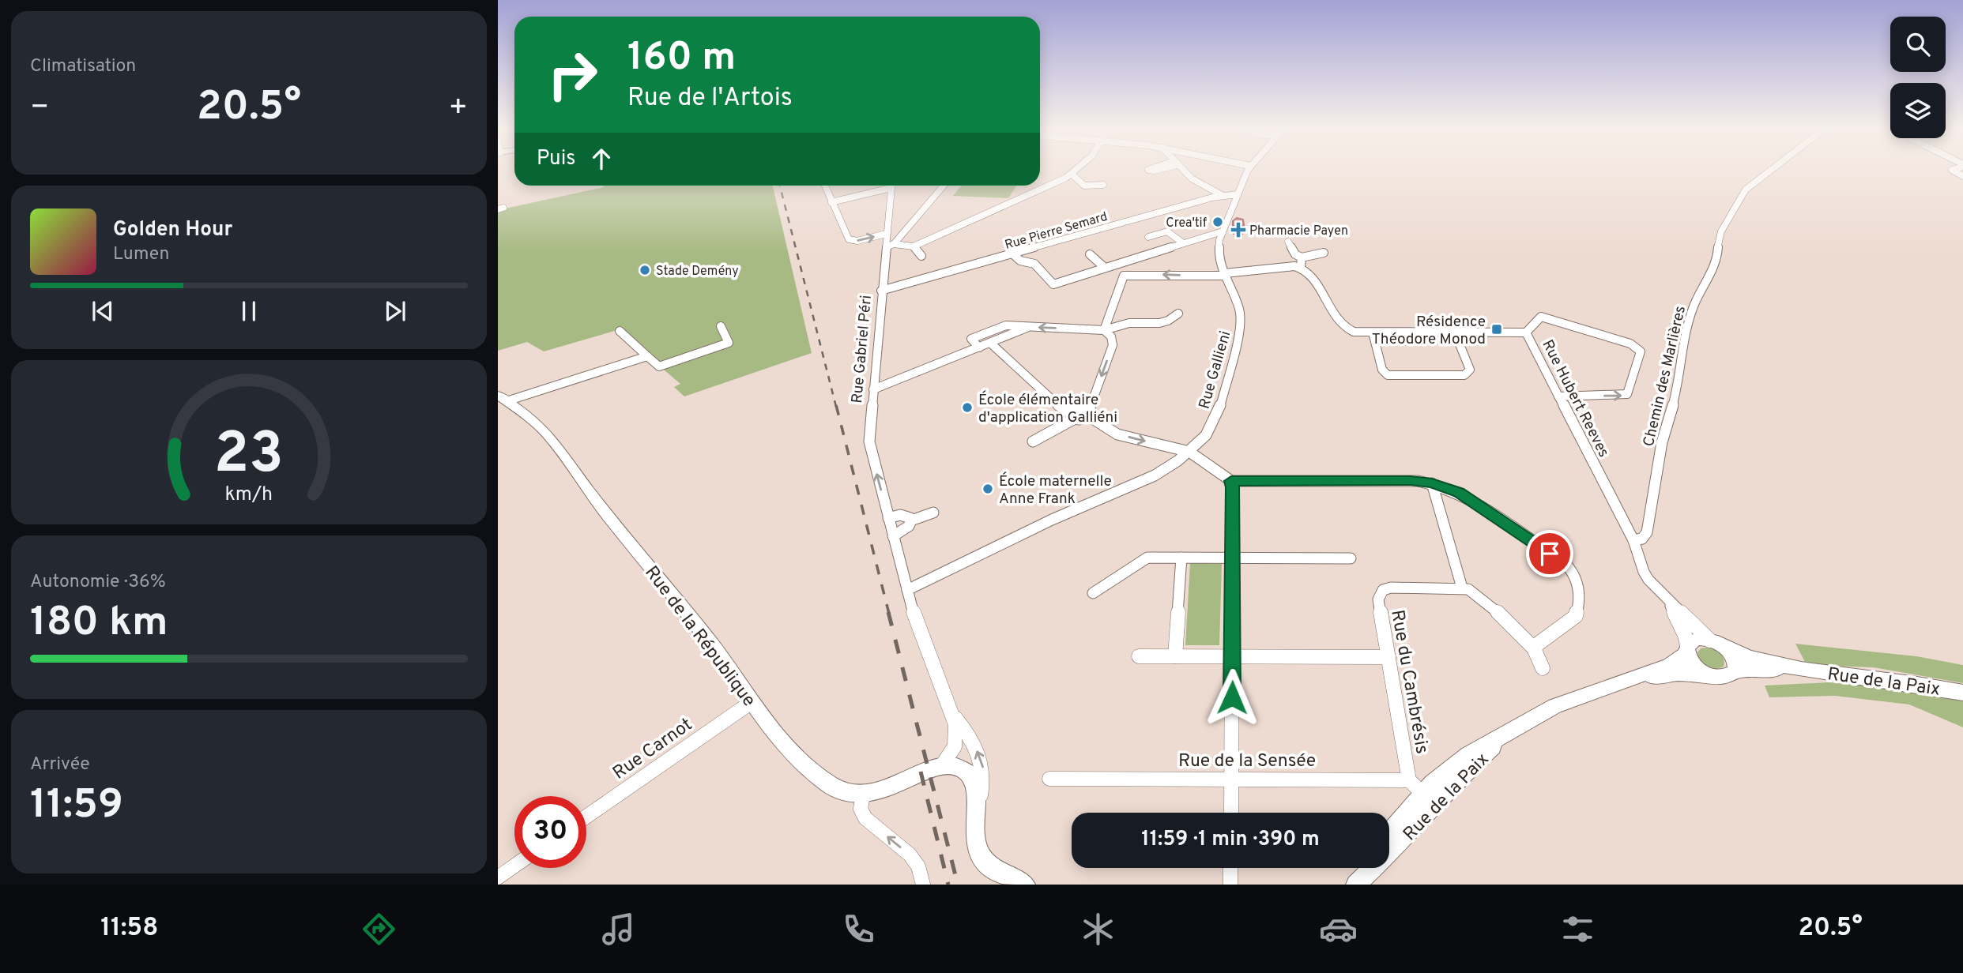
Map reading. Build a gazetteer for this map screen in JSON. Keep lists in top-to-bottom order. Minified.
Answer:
{"streets":{"main road":["Rue de la République","Rue de la Paix"],"street":["Rue Pierre Semard","Rue Gabriel Péri","Rue Gallieni","Chemin des Marlières","Rue Hubert Reeves","Rue du Cambrésis","Rue Carnot","Rue de la Sensée"]},"crossings":[["Rue Pierre Semard","Rue Gabriel Péri"],["Rue Pierre Semard","Rue Gallieni"],["Rue Gabriel Péri","Rue Gallieni"],["Chemin des Marlières","Rue Hubert Reeves"],["Rue Hubert Reeves","Rue de la Paix"],["Rue de la République","Rue Carnot"],["Rue du Cambrésis","Rue de la Sensée"]],"places":{"other":["Crea'tif","Stade Demény","École élémentaire d'application Galliéni","École maternelle Anne Frank"],"health":["Pharmacie Payen"],"transit":["Résidence Théodore Monod"]},"page":{"tile":["Climatisation",["Autonomie · 36%","180 km"],["Arrivée","11:59"]],"turn":["160 m","Rue de l'Artois"],"heat":["−","20.5°","+"],"then":"Puis","song":["Golden Hour","Lumen"],"limit":"30","trip":"11:59 · 1 min · 390 m","tabs":["11:58","20.5°"],"gauge":["23","km/h"]}}
